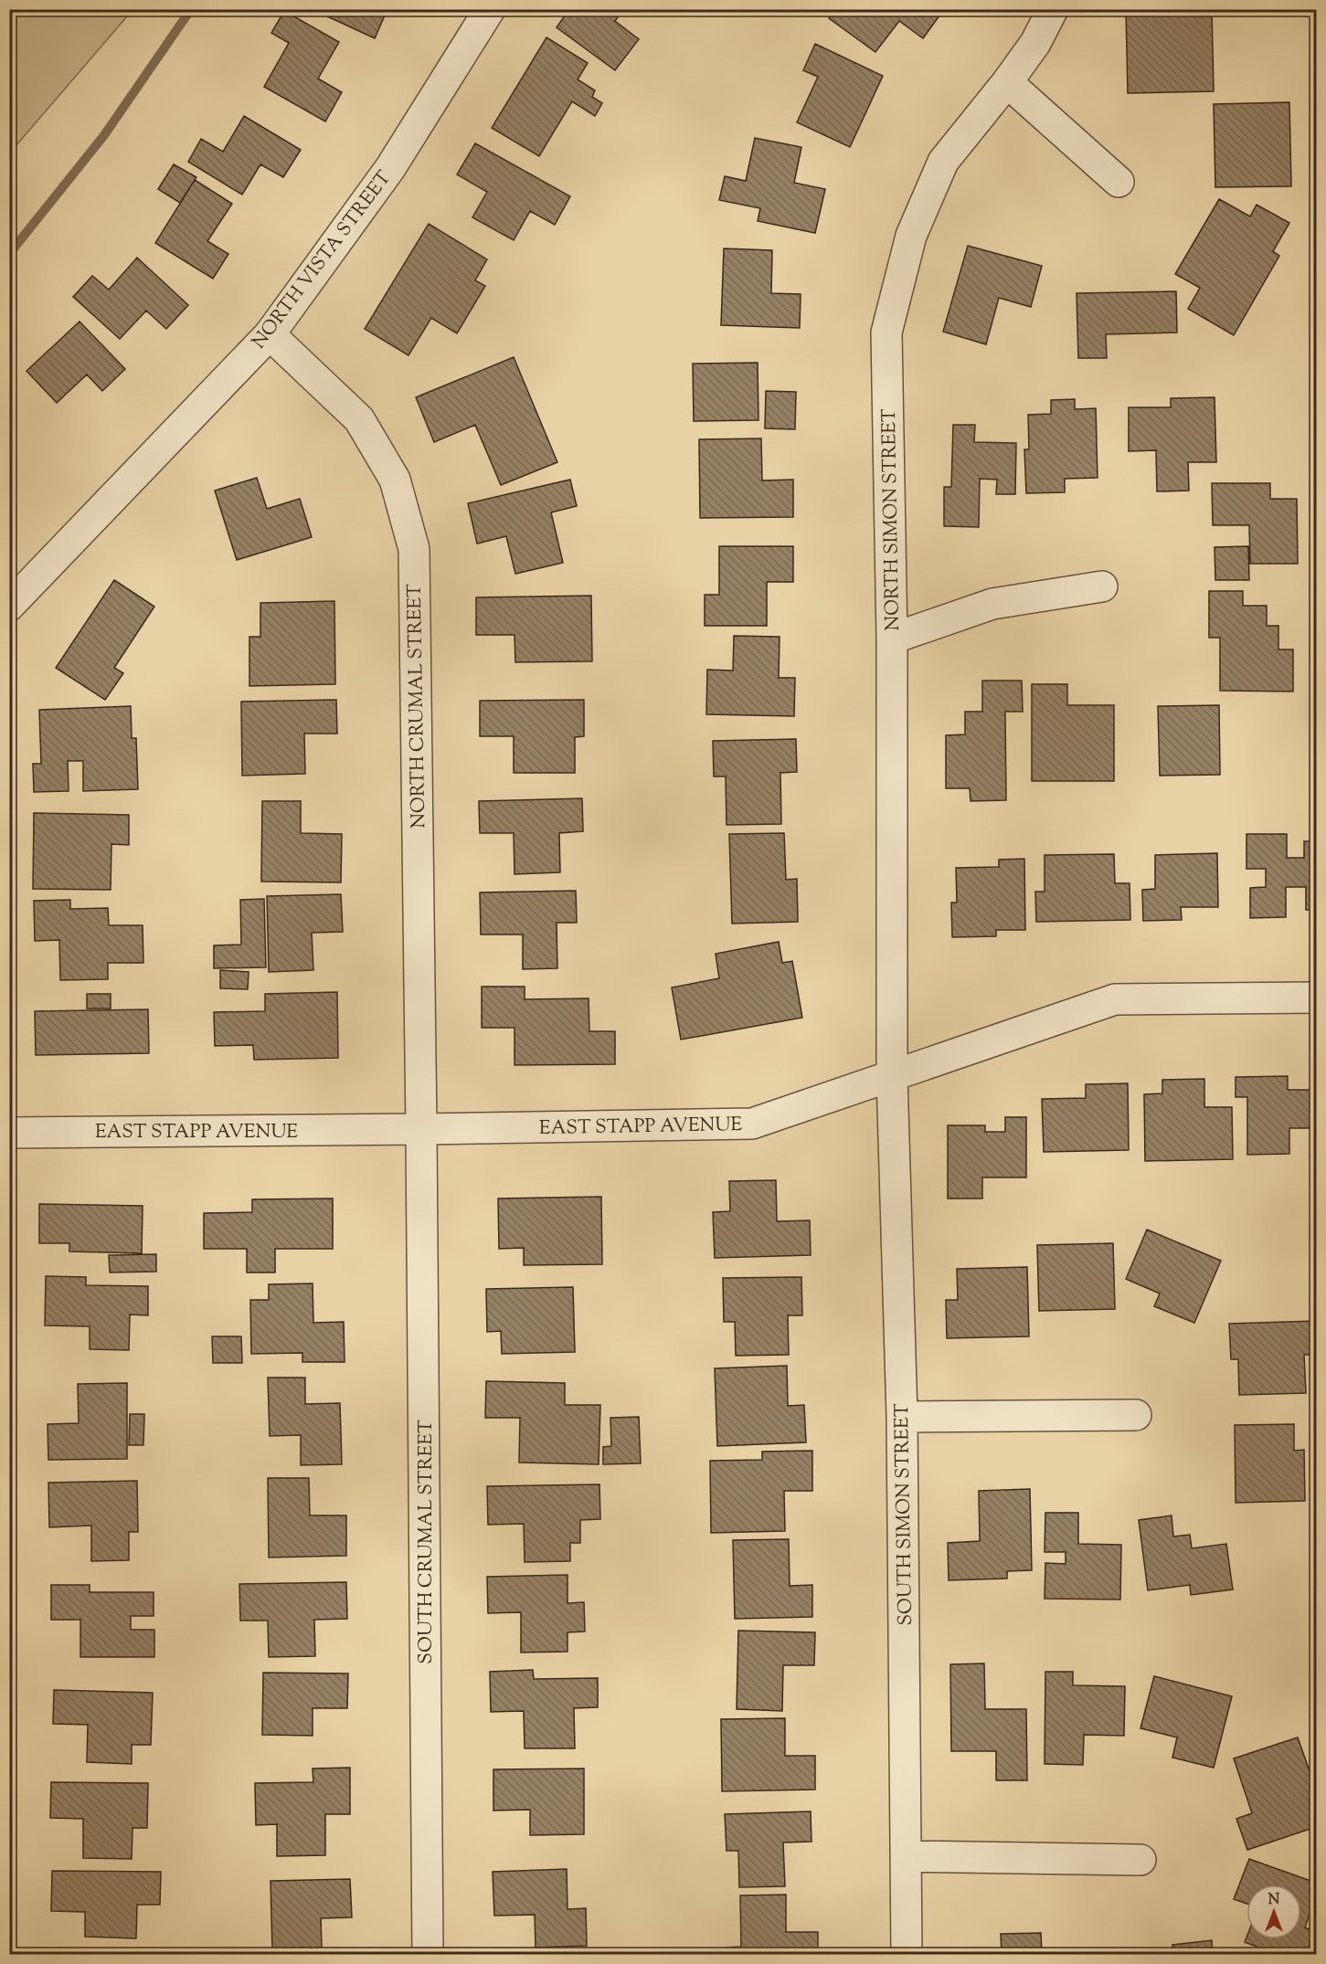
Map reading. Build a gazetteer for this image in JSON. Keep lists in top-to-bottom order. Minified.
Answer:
{"streets":{"street":["NORTH VISTA STREET","NORTH SIMON STREET","NORTH CRUMAL STREET","EAST STAPP AVENUE","SOUTH SIMON STREET","SOUTH CRUMAL STREET"]},"crossings":[["NORTH VISTA STREET","NORTH CRUMAL STREET"],["NORTH SIMON STREET","EAST STAPP AVENUE"],["NORTH SIMON STREET","SOUTH SIMON STREET"],["NORTH CRUMAL STREET","EAST STAPP AVENUE"],["NORTH CRUMAL STREET","SOUTH CRUMAL STREET"],["EAST STAPP AVENUE","SOUTH SIMON STREET"],["EAST STAPP AVENUE","SOUTH CRUMAL STREET"]],"north":"top"}
